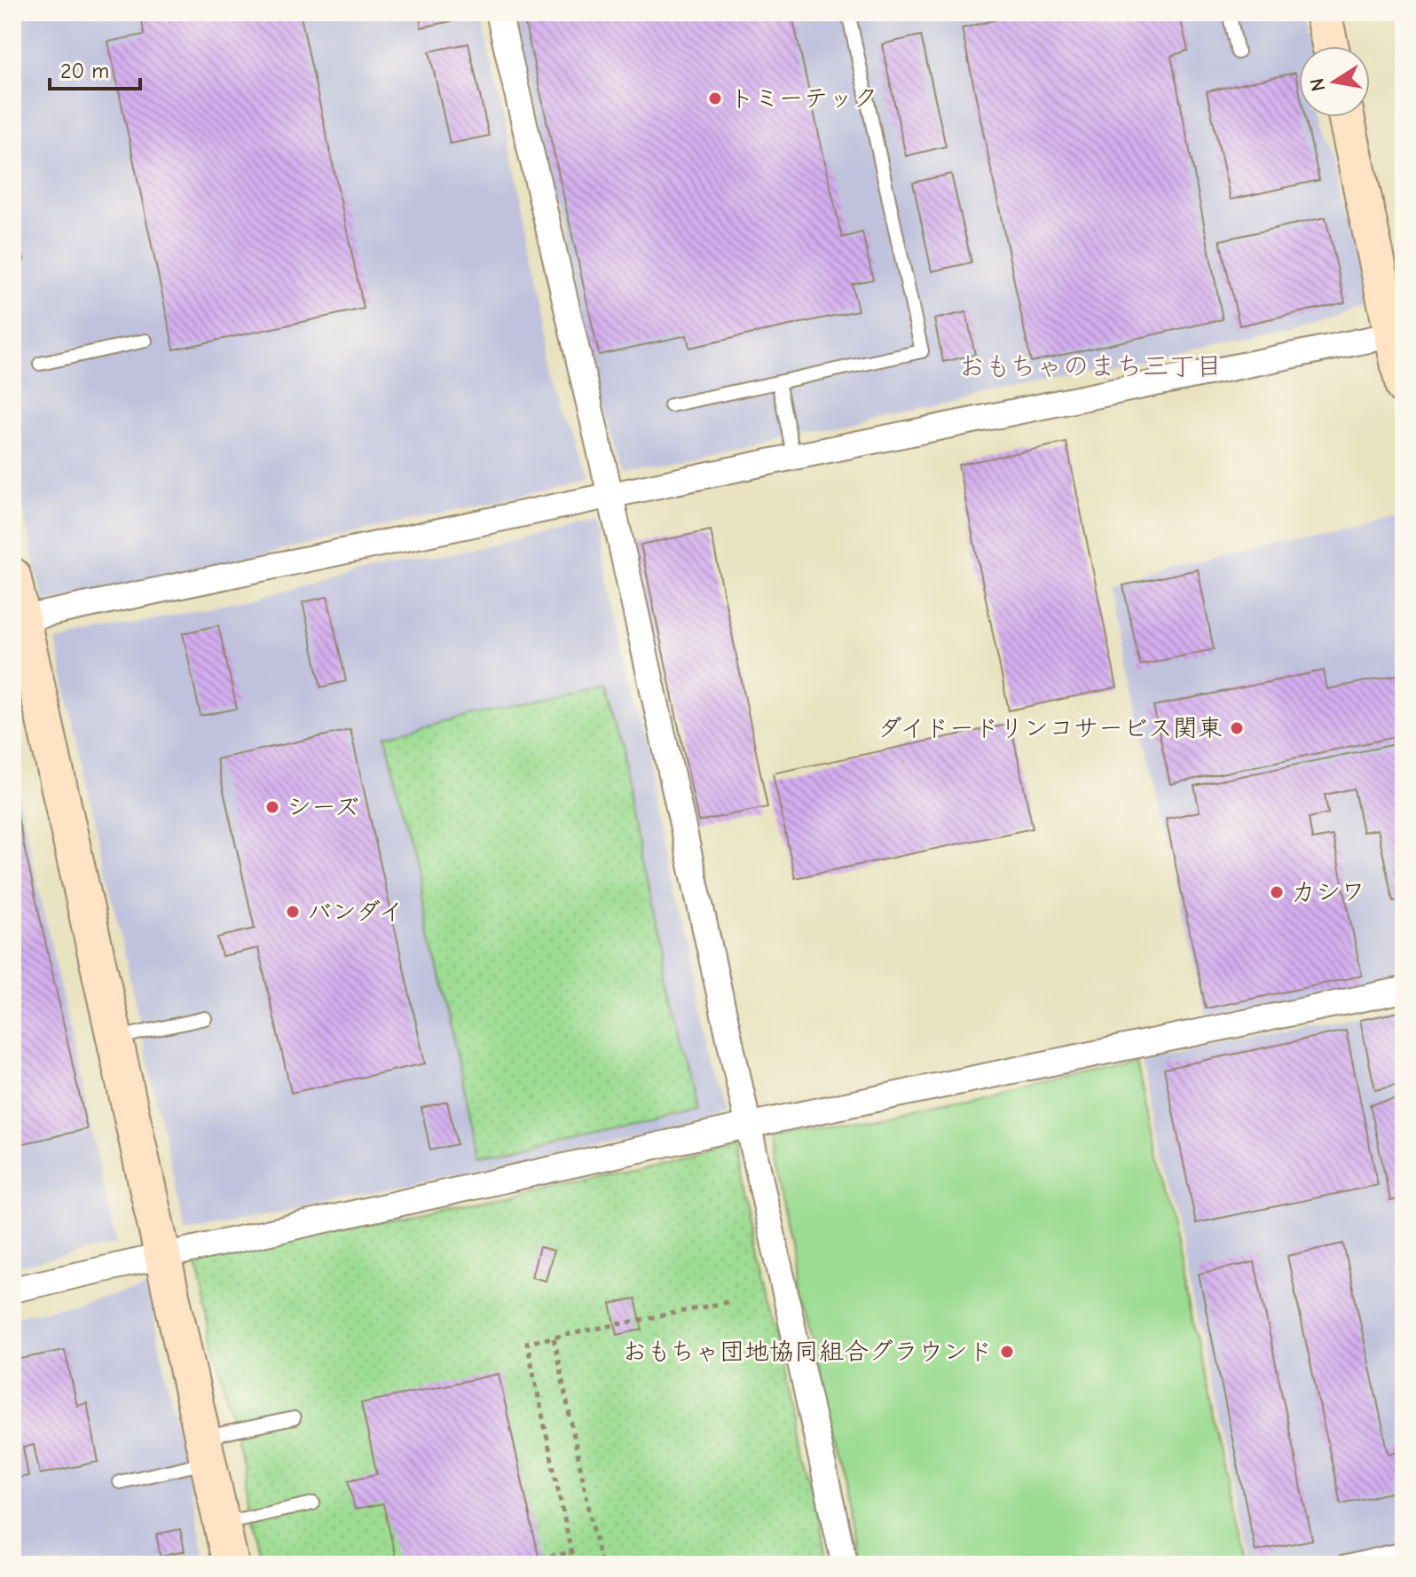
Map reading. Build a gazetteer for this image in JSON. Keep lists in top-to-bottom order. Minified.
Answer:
{"districts":["おもちゃのまち三丁目"],"places":["トミーテック","ダイドードリンコサービス関東","シーズ","カシワ","バンダイ","おもちゃ団地協同組合グラウンド"],"scale_bar":"20 m","north":"left"}
